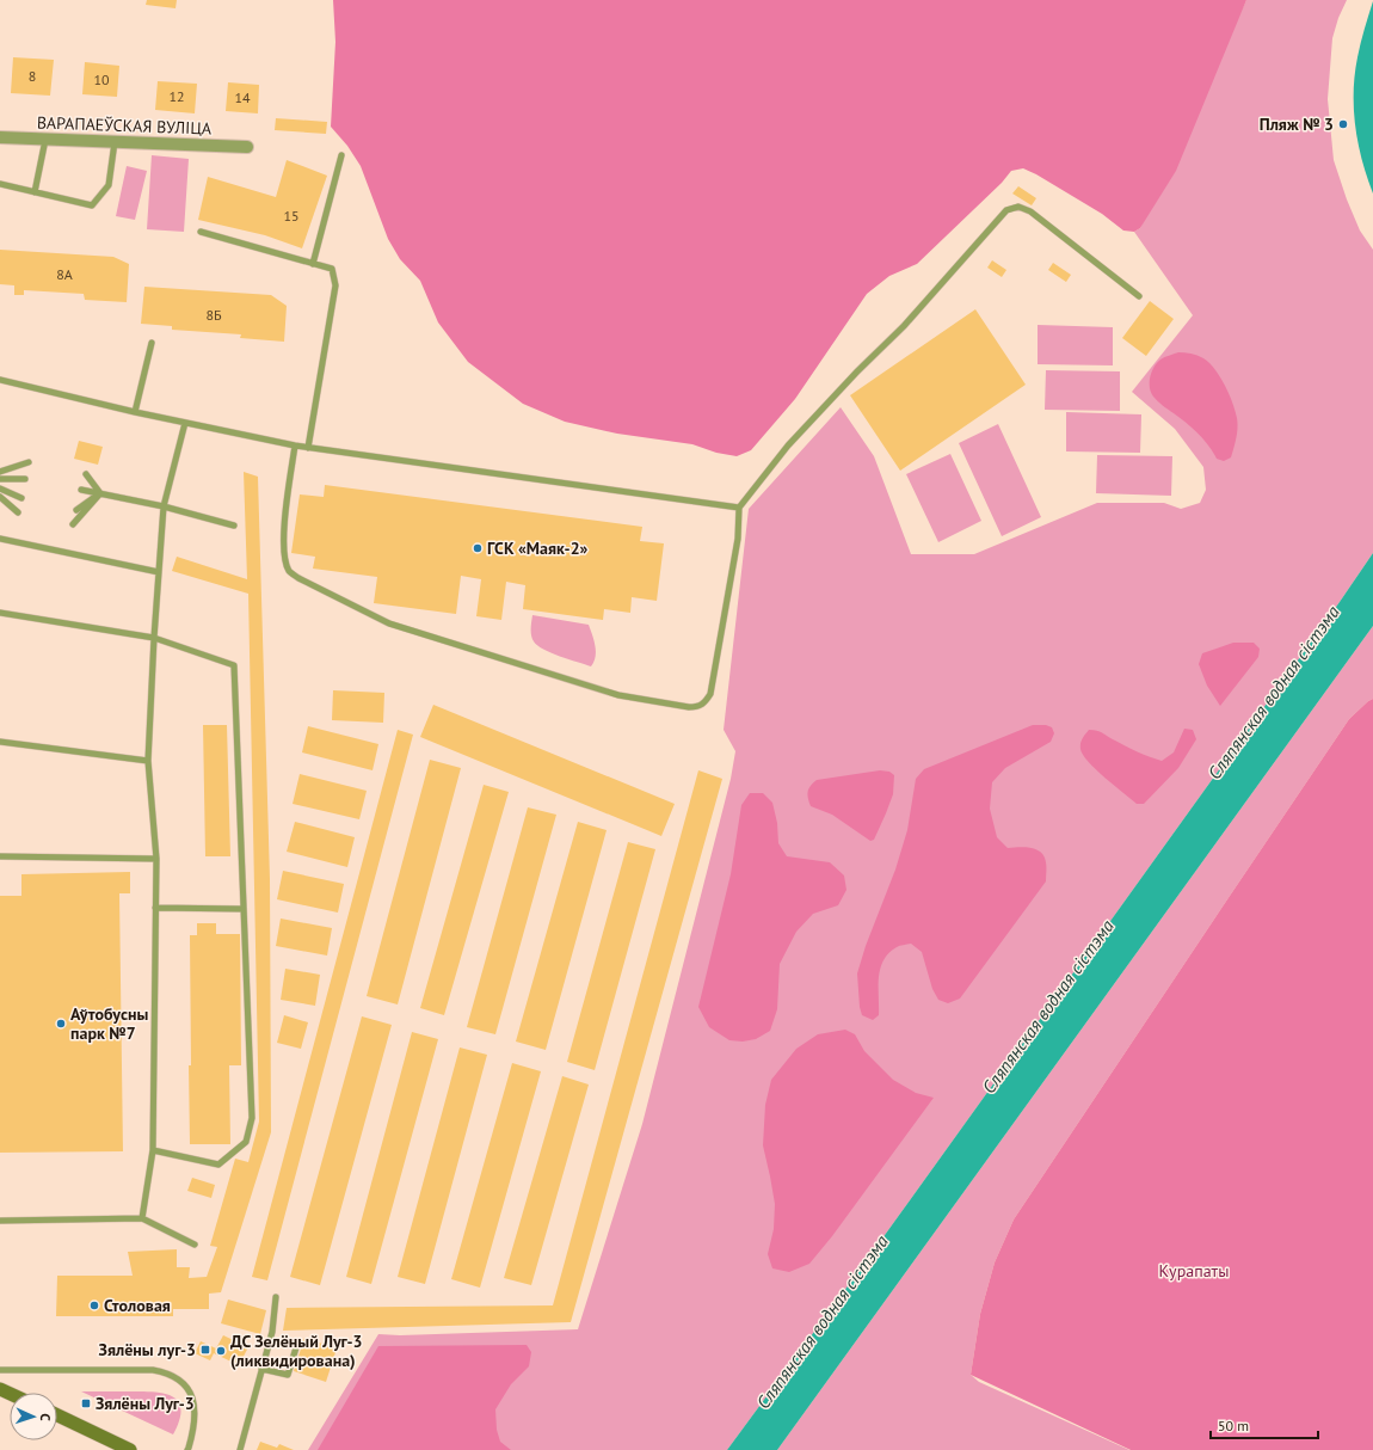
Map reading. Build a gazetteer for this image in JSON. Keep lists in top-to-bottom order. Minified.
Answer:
{"streets":{"street":["ВАРАПАЕЎСКАЯ ВУЛІЦА"]},"water":["Сляпянская водная сістэма"],"parks":["Курапаты"],"places":{"other":["Пляж № 3","ГСК «Маяк-2»","Аўтобусны парк №7","Столовая","ДС Зелёный Луг-3 (ликвидирована)"],"transit":["Зялёны луг-3","Зялёны Луг-3"]},"house_numbers":["8","10","12","14","15","8А","8Б"],"scale_bar":"50 m","north":"right"}
